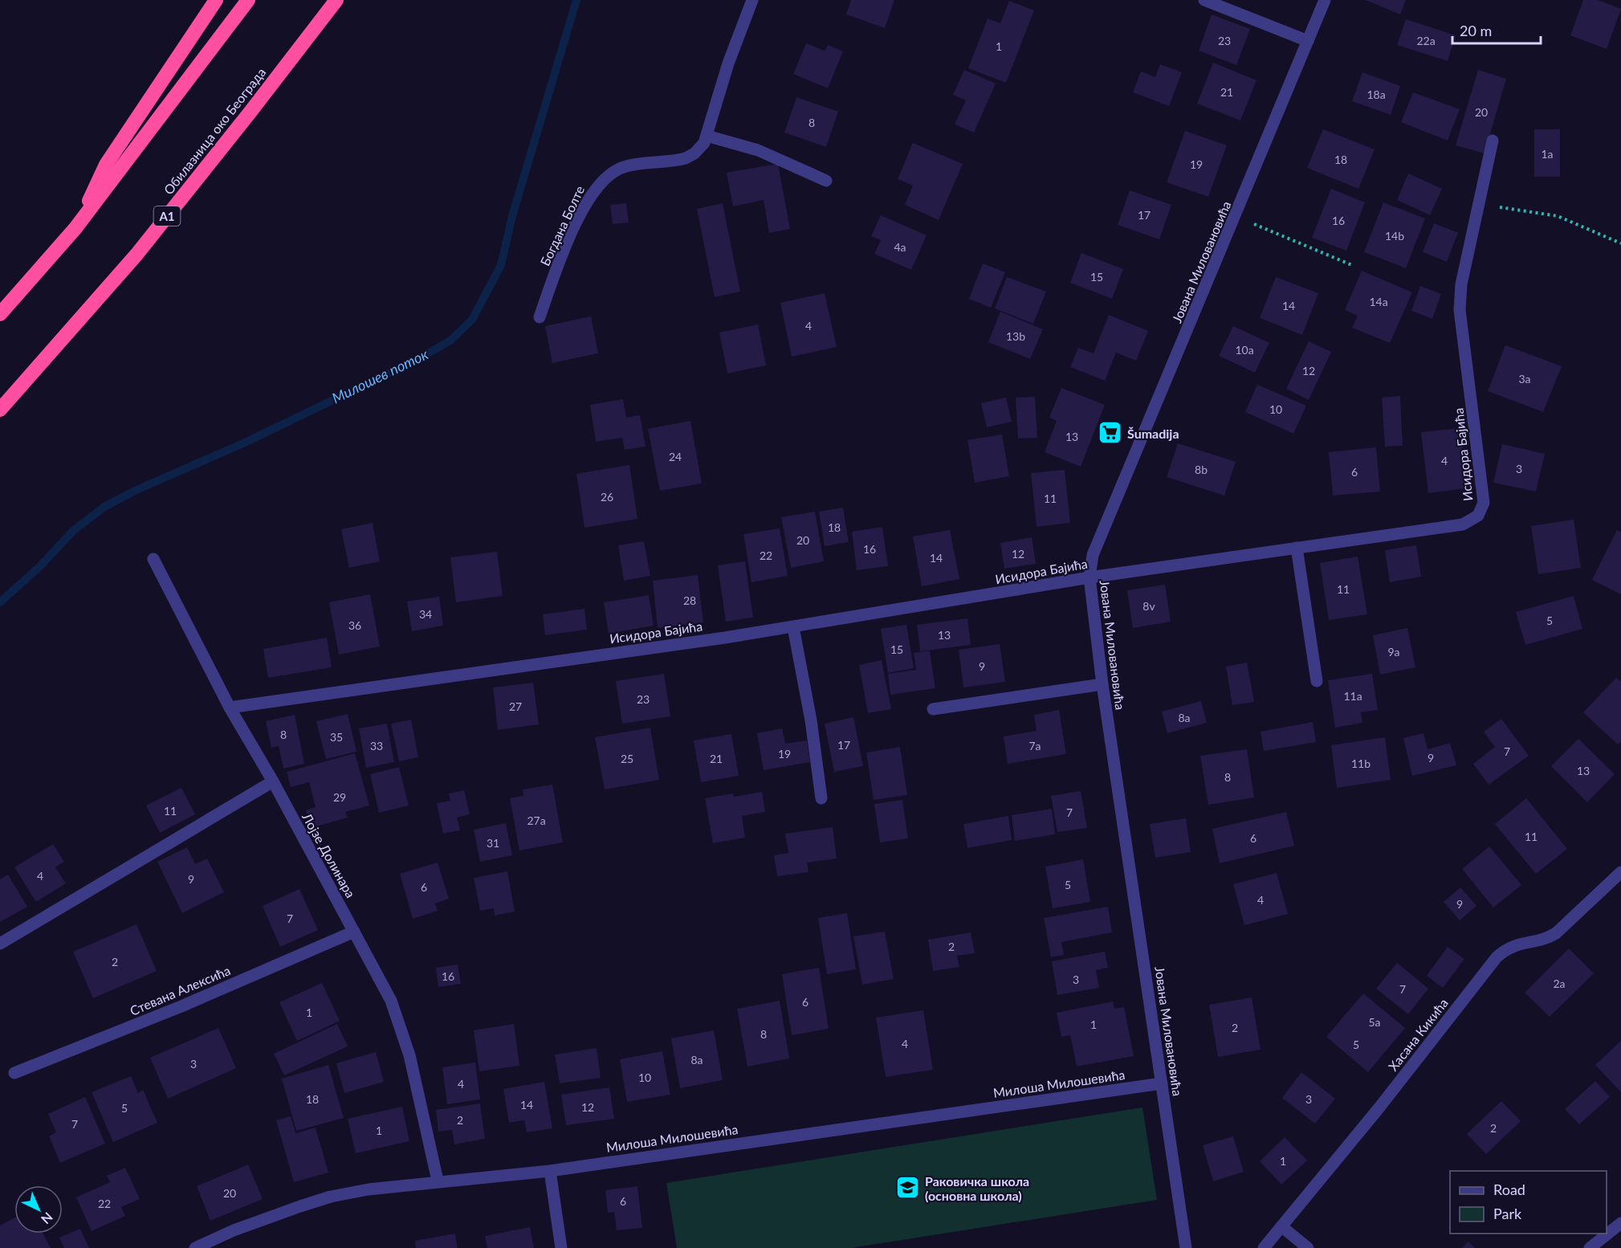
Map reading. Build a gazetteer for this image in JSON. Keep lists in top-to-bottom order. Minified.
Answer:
{"streets":{"highway":["Обилазница око Београда","A1"],"street":["Богдана Болте","Јована Миловановића","Исидора Бајића","Лојзе Долинара","Стевана Алексића","Хасана Кикића","Милоша Милошевића"]},"crossings":[["Јована Миловановића","Исидора Бајића"],["Јована Миловановића","Милоша Милошевића"],["Исидора Бајића","Лојзе Долинара"],["Лојзе Долинара","Стевана Алексића"],["Лојзе Долинара","Милоша Милошевића"]],"water":["Милошев поток"],"places":{"supermarket":["Šumadija"],"school or university":["Раковичка школа (основна школа)"]},"house_numbers":["23","22a","1","21","18a","20","8","1a","18","19","17","16","14b","4a","15","14a","14","4","13b","10a","12","3a","10","13","24","4","3","8b","6","26","11","18","20","16","12","22","14","11","28","8v","34","5","36","13","15","9a","9","11a","23","27","8a","8","35","17","33","7a","7","19","9","25","21","11b","13","8","29","11","7","27a","11","6","31","4","9","5","6","4","9","7","2","2","16","3","2a","7","6","1","5a","1","2","8","4","5","8a","3","10","4","18","3","14","12","5","2","7","2","1","1","20","6","22"],"legend":["Road","Park"],"scale_bar":"20 m","north":"bottom right"}
